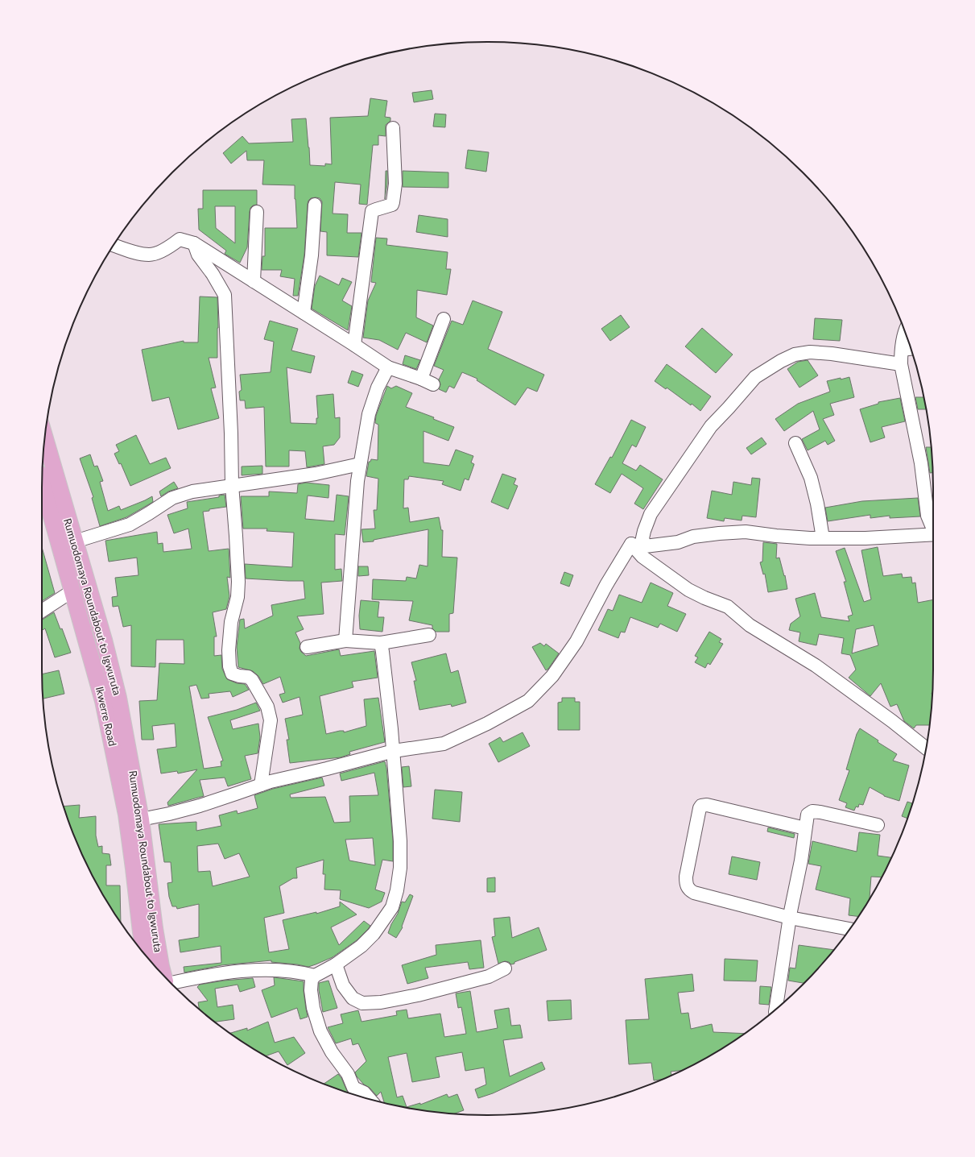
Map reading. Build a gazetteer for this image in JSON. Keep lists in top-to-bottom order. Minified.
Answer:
{"streets":{"main road":["Rumuodomaya Roundabout to Igwuruta","Ikwerre Road"]},"crossings":[["Rumuodomaya Roundabout to Igwuruta","Ikwerre Road"]]}
